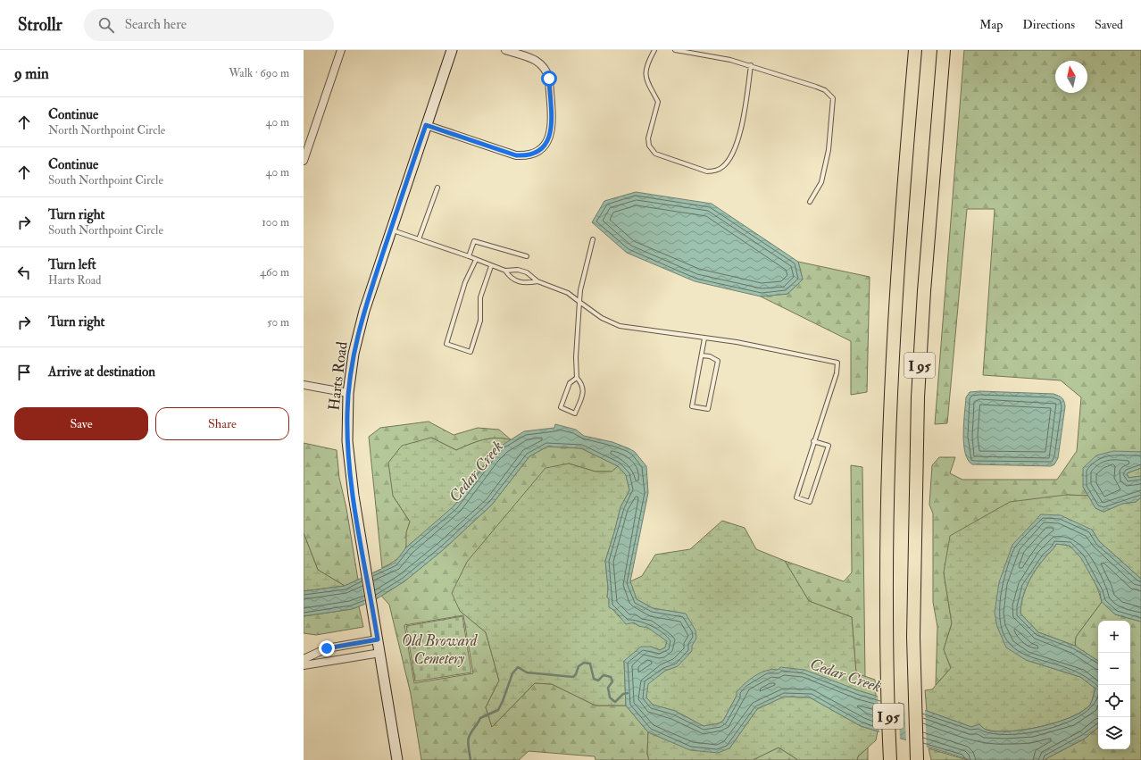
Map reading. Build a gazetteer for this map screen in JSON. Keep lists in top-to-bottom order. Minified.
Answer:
{"streets":{"highway":["I 95"],"street":["Harts Road"]},"water":["Cedar Creek"],"parks":["Old Broward Cemetery"],"north":"top","page":{"header":"Strollr","search":"Search here","nav":["Map","Directions","Saved"],"heading":["9 min","Walk · 690 m"],"list":[["Continue","North Northpoint Circle","40 m"],["Continue","South Northpoint Circle","40 m"],["Turn right","South Northpoint Circle","100 m"],["Turn left","Harts Road","460 m"],["Turn right","50 m"],"Arrive at destination"],"buttons":["Save","Share"],"map_buttons":["+","−"]}}
